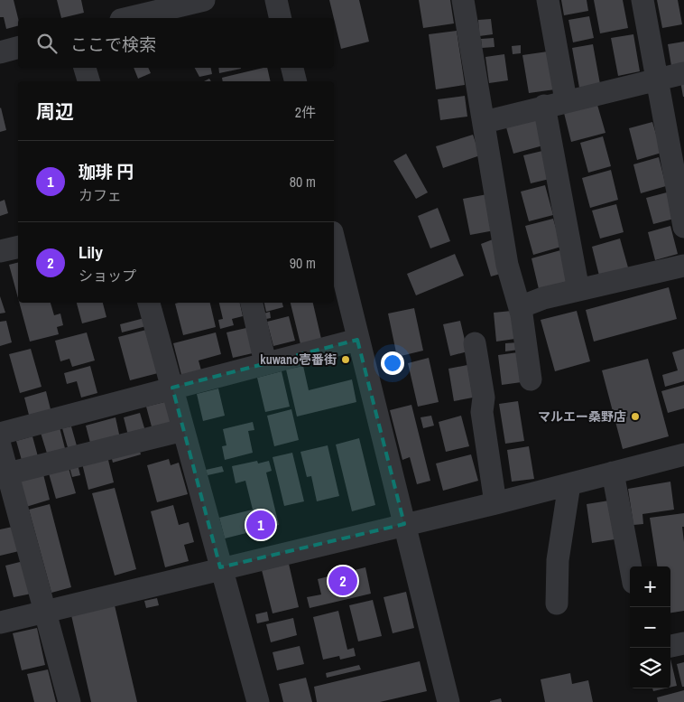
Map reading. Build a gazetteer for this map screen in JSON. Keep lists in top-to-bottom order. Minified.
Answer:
{"places":["kuwano壱番街","マルエー桑野店"],"page":{"search":"ここで検索","heading":["周辺","2件"],"list":[{"mark":"1","name":"珈琲 円","note":"カフェ","value":"80 m"},{"mark":"2","name":"Lily","note":"ショップ","value":"90 m"}],"pins":["1","2"],"map_buttons":["+","−"]}}
